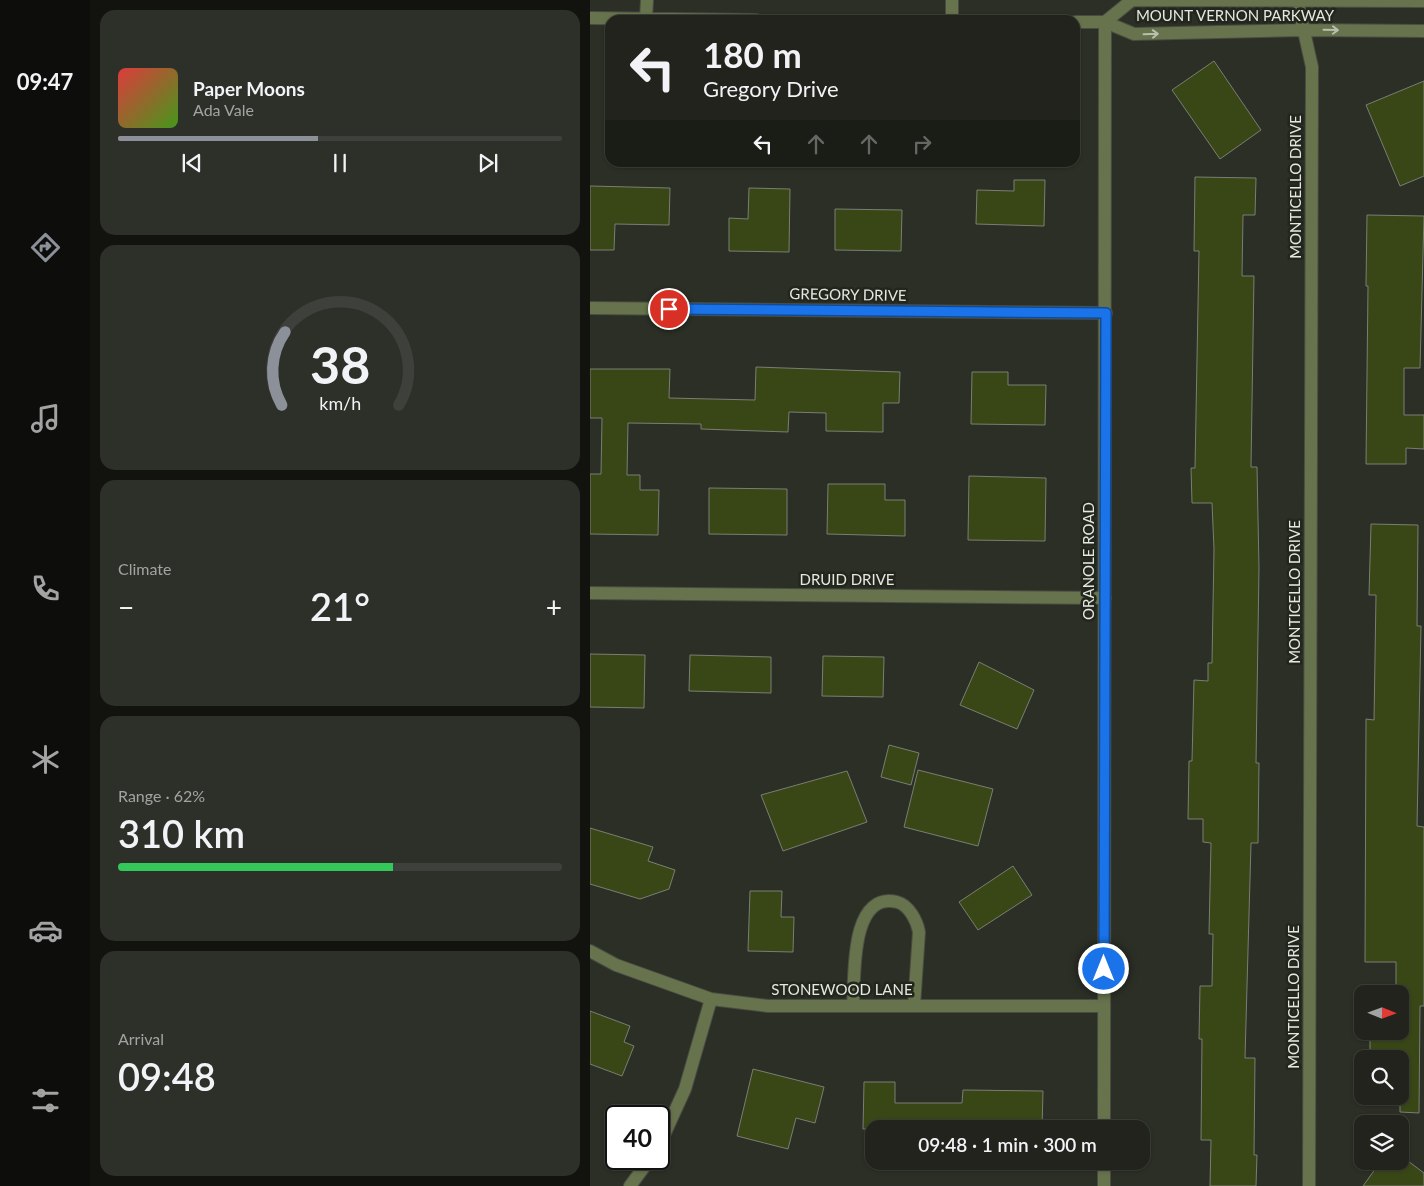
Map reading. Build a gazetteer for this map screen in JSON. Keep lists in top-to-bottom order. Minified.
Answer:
{"streets":{"street":["MOUNT VERNON PARKWAY","MONTICELLO DRIVE","GREGORY DRIVE","ORANOLE ROAD","DRUID DRIVE","STONEWOOD LANE"]},"crossings":[["MOUNT VERNON PARKWAY","MONTICELLO DRIVE"],["MOUNT VERNON PARKWAY","ORANOLE ROAD"],["GREGORY DRIVE","ORANOLE ROAD"],["ORANOLE ROAD","DRUID DRIVE"],["ORANOLE ROAD","STONEWOOD LANE"]],"north":"right","page":{"tabs":"09:47","turn":["180 m","Gregory Drive"],"song":["Paper Moons","Ada Vale"],"tile":["Climate",["Range · 62%","310 km"],["Arrival","09:48"]],"heat":["−","21°","+"],"limit":"40","trip":"09:48 · 1 min · 300 m","gauge":["38","km/h"]}}
